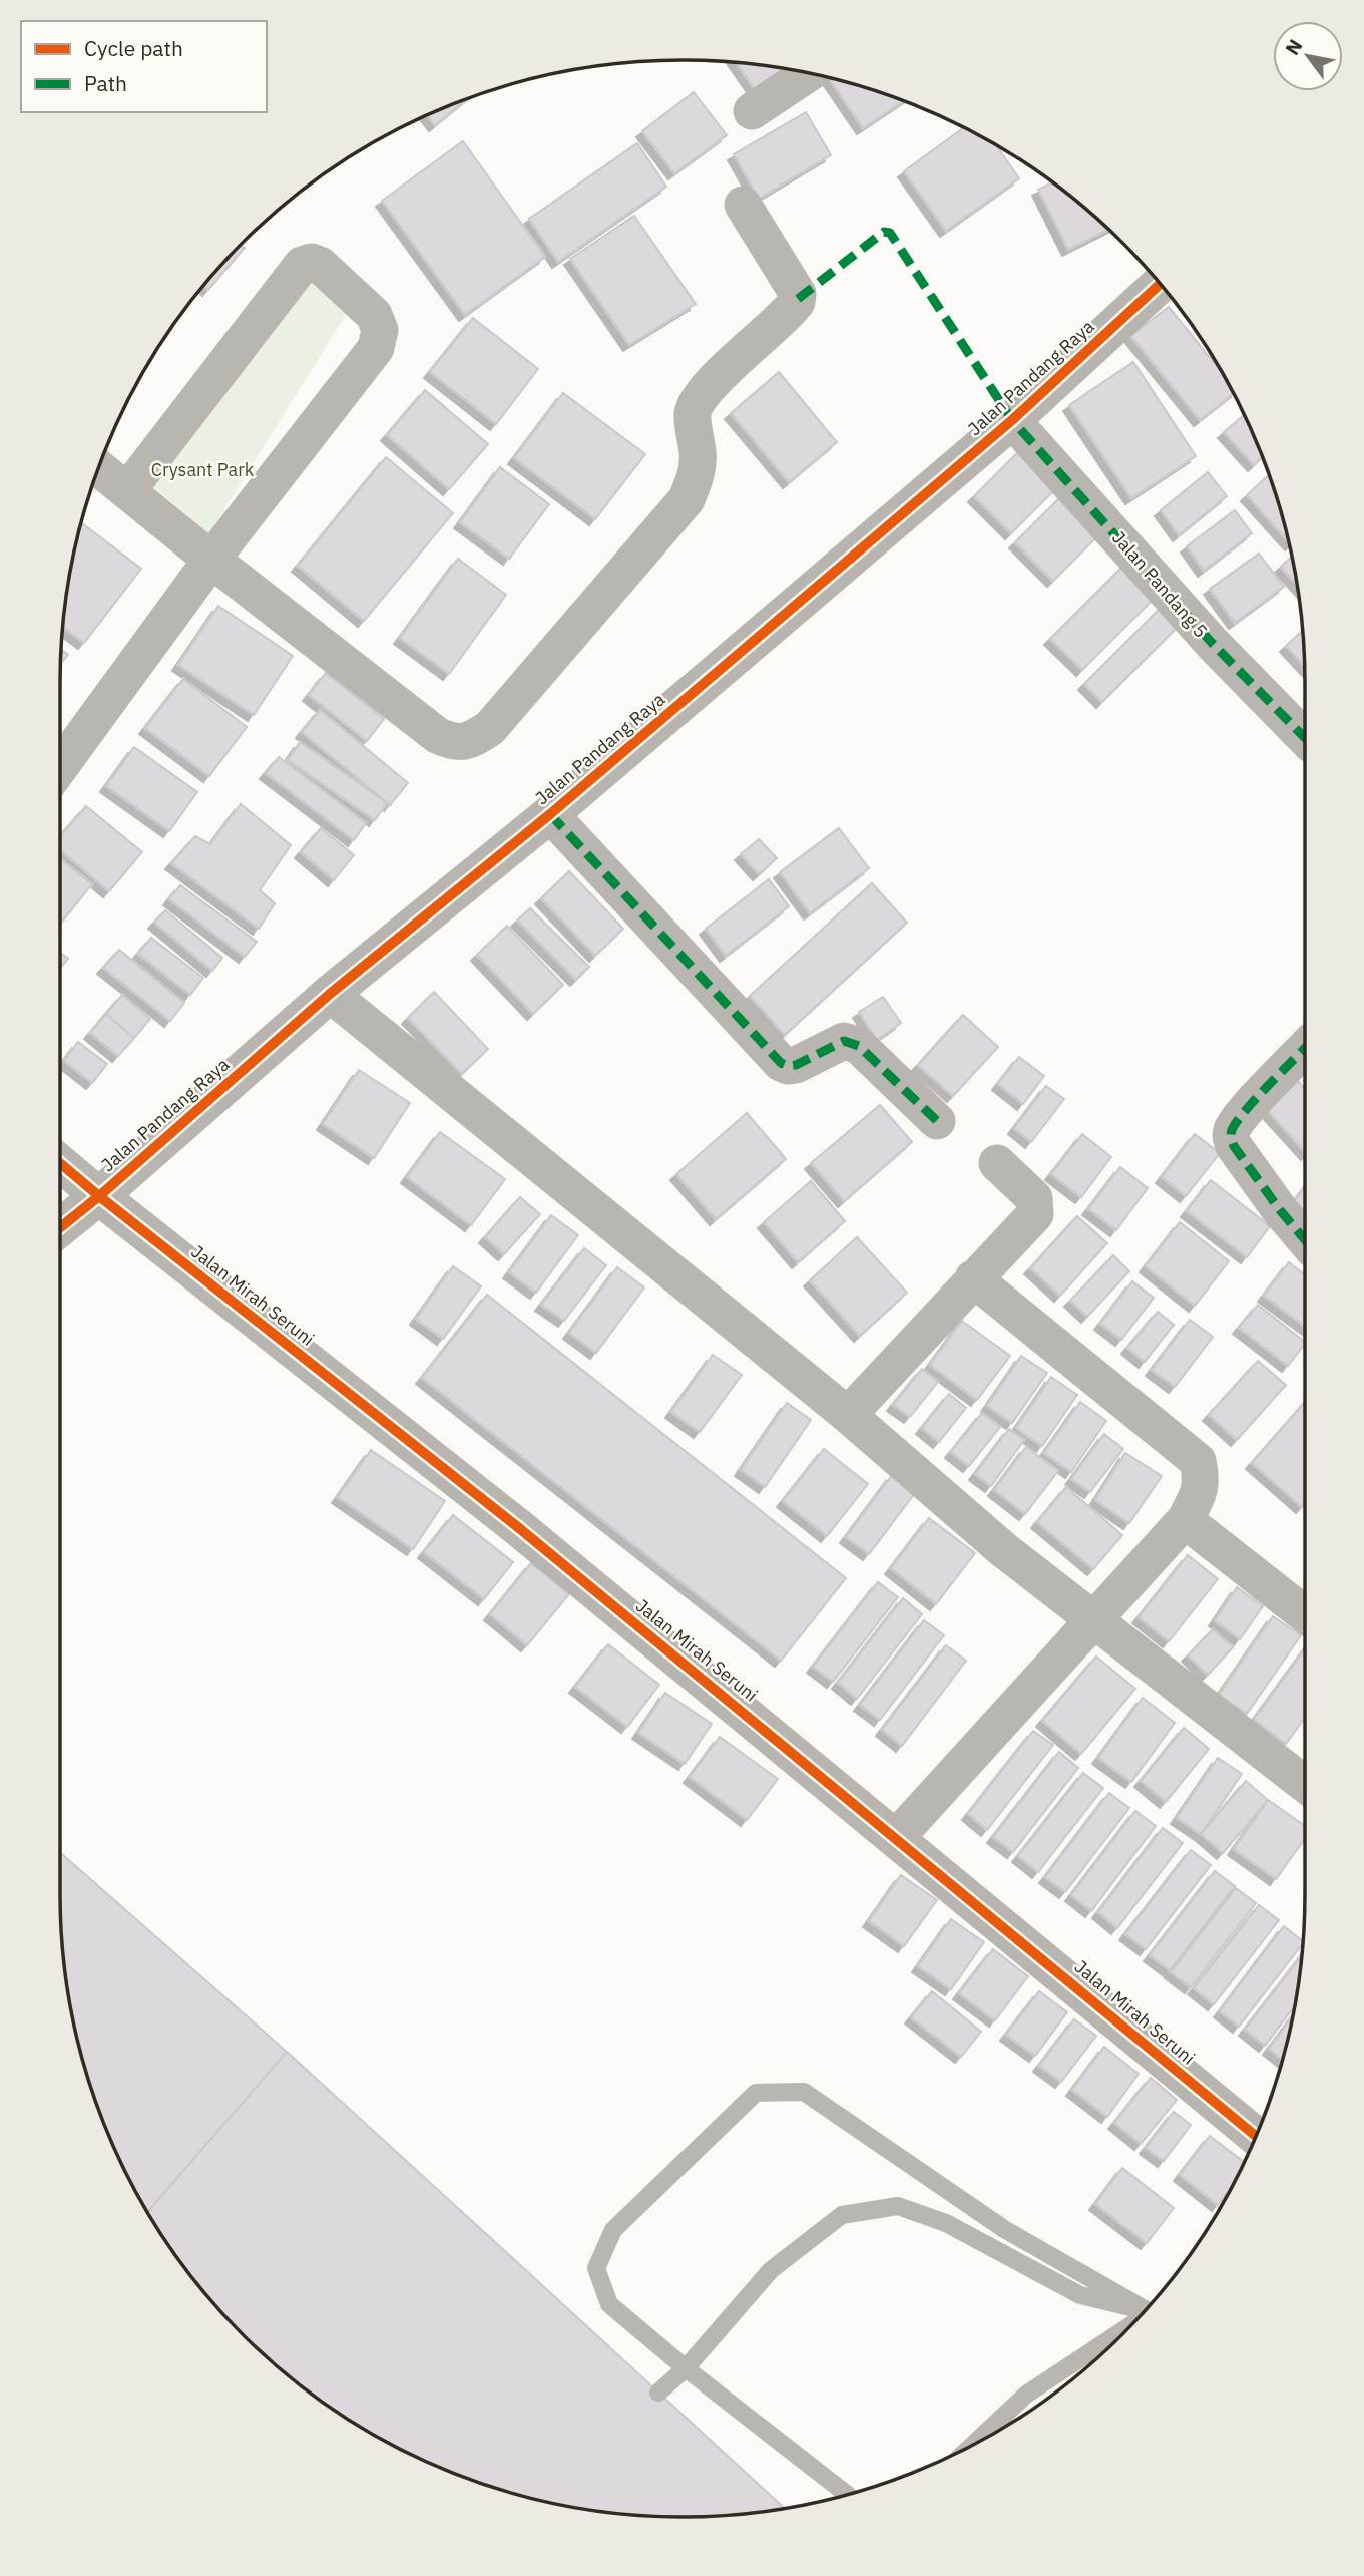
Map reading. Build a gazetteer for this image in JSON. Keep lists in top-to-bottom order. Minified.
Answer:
{"streets":{"street":["Jalan Pandang Raya","Jalan Pandang 5","Jalan Mirah Seruni"]},"crossings":[["Jalan Pandang Raya","Jalan Pandang 5"],["Jalan Pandang Raya","Jalan Mirah Seruni"]],"parks":["Crysant Park"],"legend":["Cycle path","Path"],"north":"top left"}
